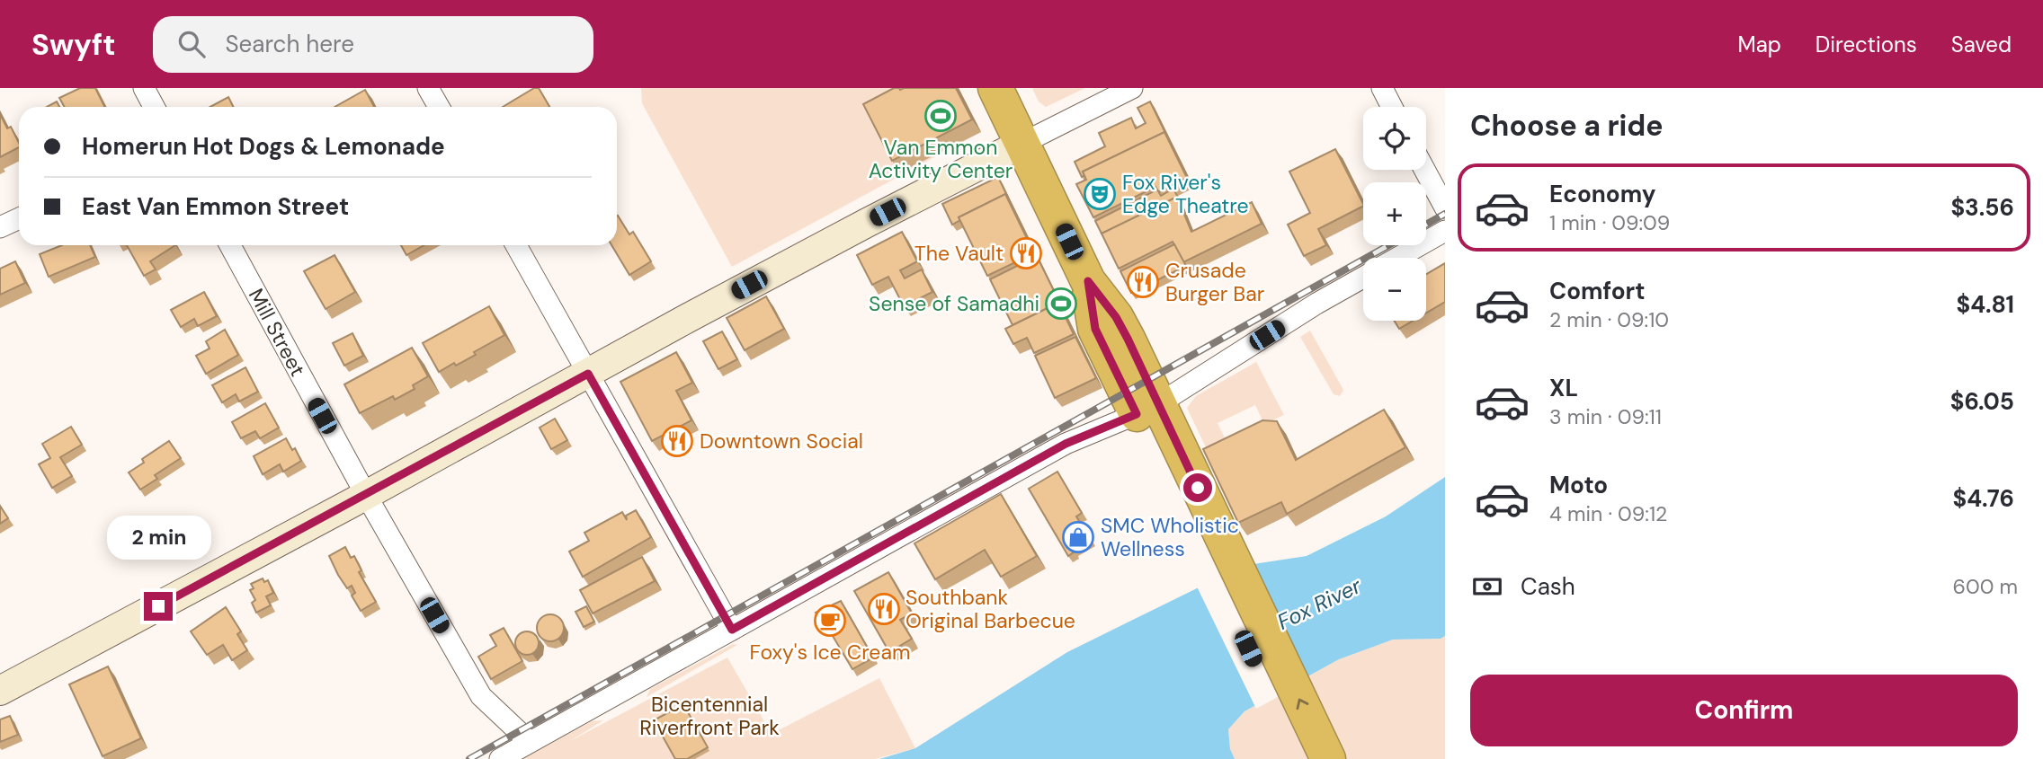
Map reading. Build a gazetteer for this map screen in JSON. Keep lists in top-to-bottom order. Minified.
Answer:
{"streets":{"street":["Mill Street"]},"water":["Fox River"],"parks":["Bicentennial Riverfront Park"],"places":{"sports":["Van Emmon Activity Center","Sense of Samadhi"],"theatre":["Fox River's Edge Theatre"],"restaurant":["The Vault","Crusade Burger Bar","Downtown Social","Southbank Original Barbecue"],"shop":["SMC Wholistic Wellness"],"cafe":["Foxy's Ice Cream"]},"page":{"header":"Swyft","search":"Search here","nav":["Map","Directions","Saved"],"heading":"Choose a ride","map_buttons":["+","−"],"banner":["Homerun Hot Dogs & Lemonade","East Van Emmon Street"],"list":[{"name":"Economy","note":"1 min · 09:09","value":"$3.56"},{"name":"Comfort","note":"2 min · 09:10","value":"$4.81"},{"name":"XL","note":"3 min · 09:11","value":"$6.05"},{"name":"Moto","note":"4 min · 09:12","value":"$4.76"}],"bubble":"2 min","pay":["Cash","600 m"],"buttons":"Confirm"}}
